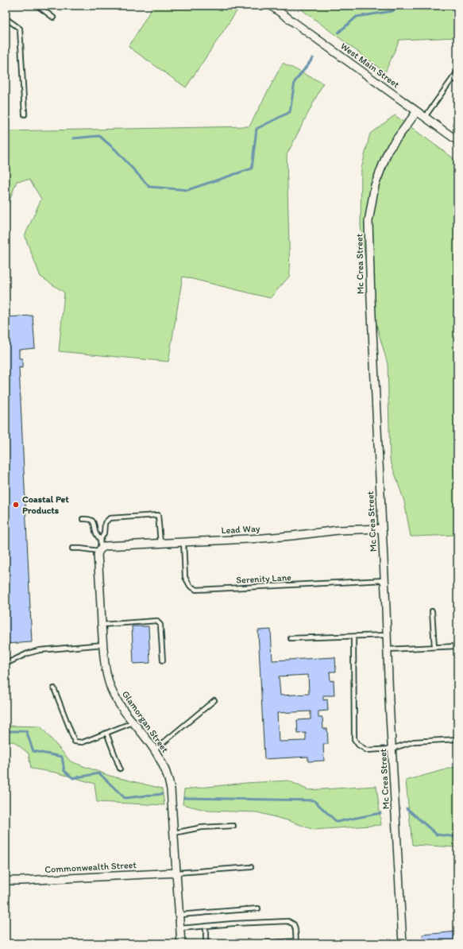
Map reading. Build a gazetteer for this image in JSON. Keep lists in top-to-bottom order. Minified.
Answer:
{"streets":{"street":["West Main Street","Mc Crea Street","Lead Way","Glamorgan Street","Commonwealth Street"],"lane":["Serenity Lane"]},"crossings":[["West Main Street","Mc Crea Street"],["Mc Crea Street","Lead Way"],["Mc Crea Street","Serenity Lane"],["Lead Way","Serenity Lane"],["Lead Way","Glamorgan Street"],["Glamorgan Street","Commonwealth Street"]],"places":["Coastal Pet Products"]}
